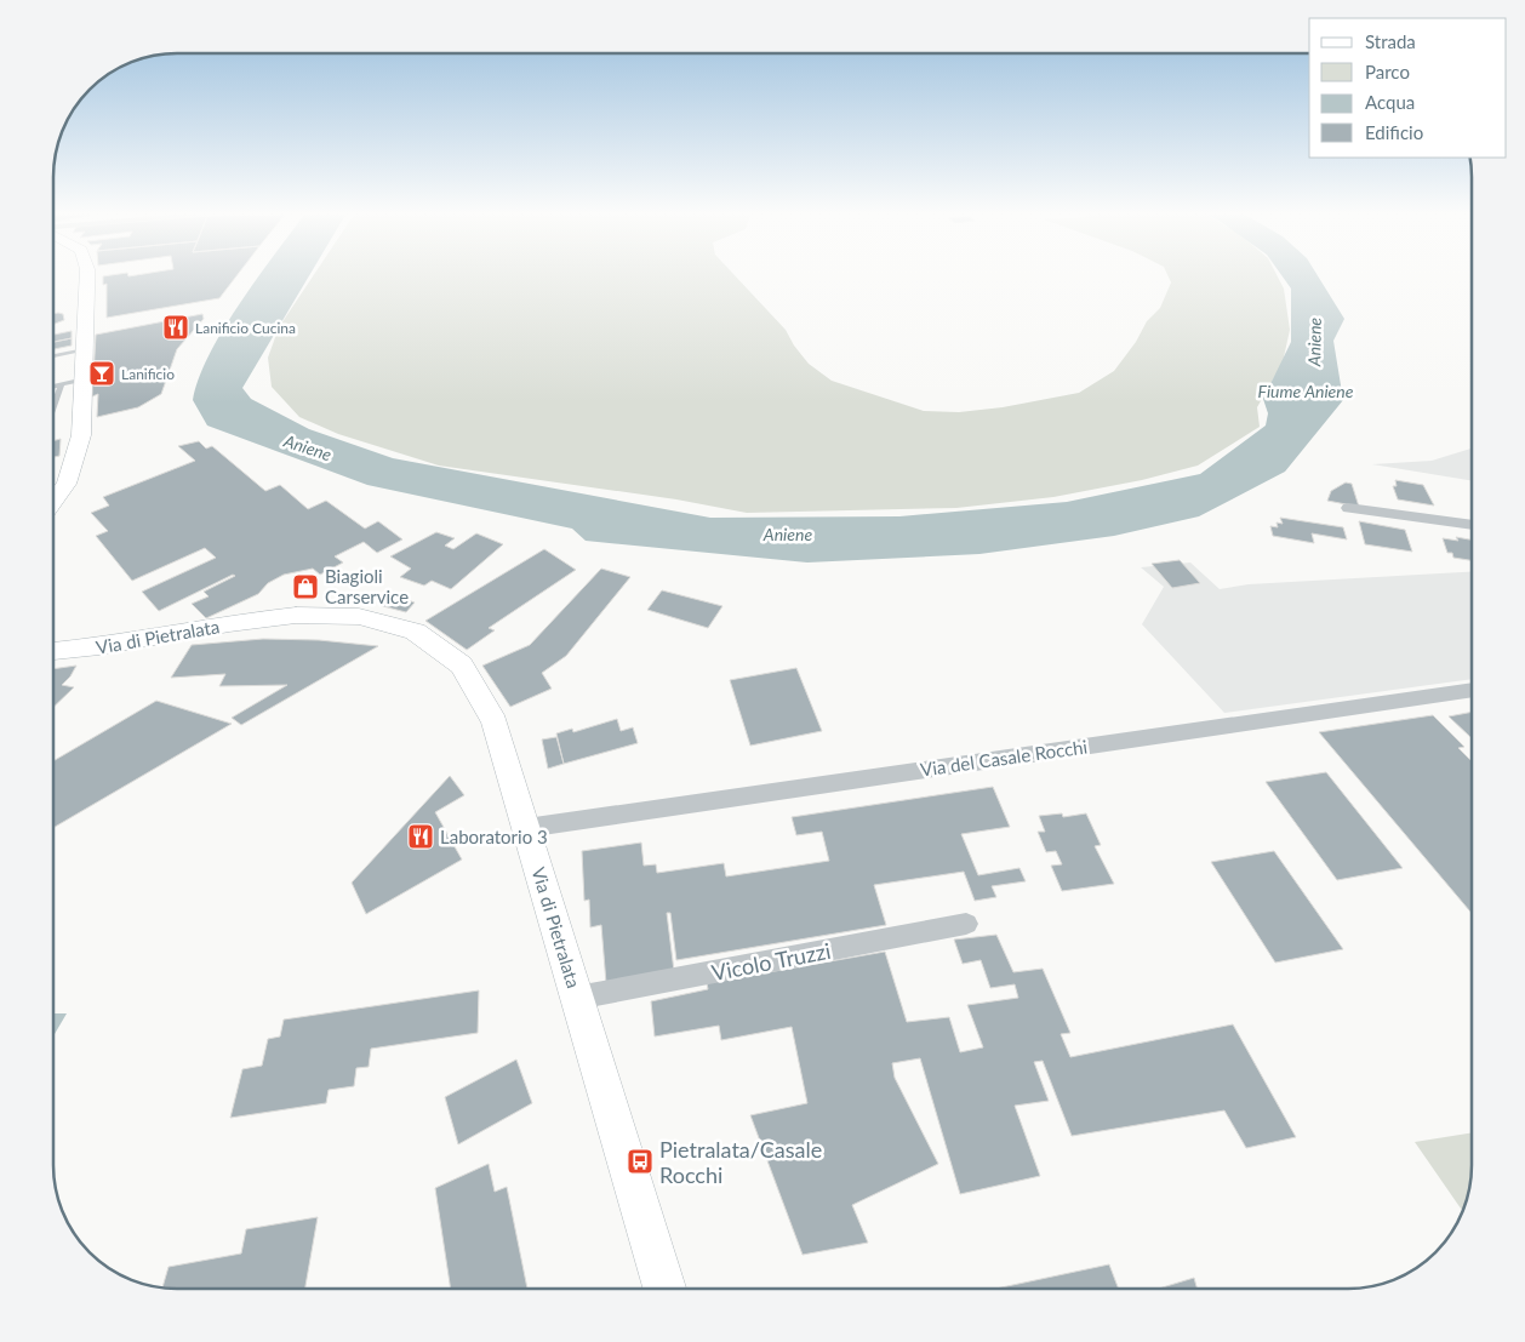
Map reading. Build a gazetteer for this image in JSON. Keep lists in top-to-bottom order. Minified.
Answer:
{"streets":{"street":["Via di Pietralata","Via del Casale Rocchi","Vicolo Truzzi"]},"crossings":[["Via di Pietralata","Via del Casale Rocchi"],["Via di Pietralata","Vicolo Truzzi"]],"water":["Aniene","Fiume Aniene"],"places":{"restaurant":["Lanificio Cucina","Laboratorio 3"],"bar":["Lanificio"],"shop":["Biagioli Carservice"],"bus stop":["Pietralata/Casale Rocchi"]},"legend":["Strada","Parco","Acqua","Edificio"]}
